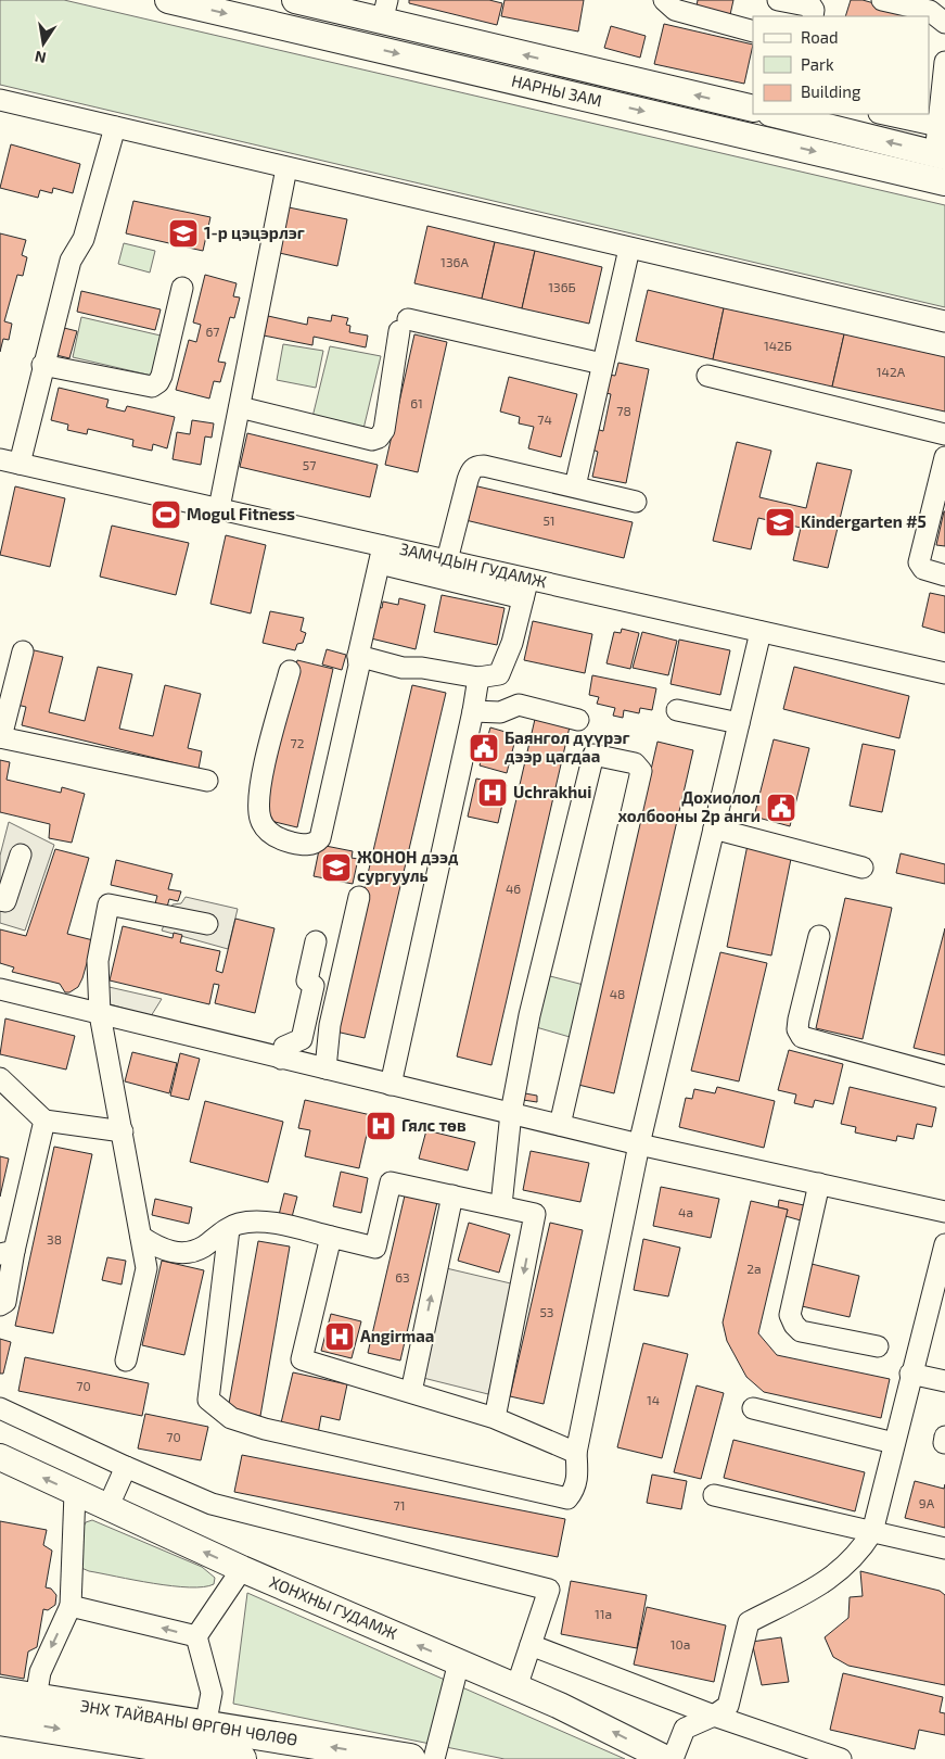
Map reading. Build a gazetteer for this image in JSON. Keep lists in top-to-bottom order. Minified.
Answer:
{"streets":{"highway":["ЭНХ ТАЙВАНЫ ӨРГӨН ЧӨЛӨӨ"],"main road":["НАРНЫ ЗАМ","ХОНХНЫ ГУДАМЖ"],"street":["ЗАМЧДЫН ГУДАМЖ"]},"one_way":["ХОНХНЫ ГУДАМЖ"],"places":{"school or university":["1-р цэцэрлэг","Kindergarten #5","ЖОНОН дээд сургууль"],"sports":["Mogul Fitness"],"public building":["Баянгол дүүрэг дээр цагдаа","Дохиолол холбооны 2р анги"],"hospital":["Uchrakhui","Гялс төв","Angirmaa"]},"house_numbers":["136А","136Б","67","142Б","142А","61","78","74","57","51","72","46","48","4a","38","2а","63","53","70","14","70","9A","71","11а","10а"],"legend":["Road","Park","Building"],"north":"bottom"}
